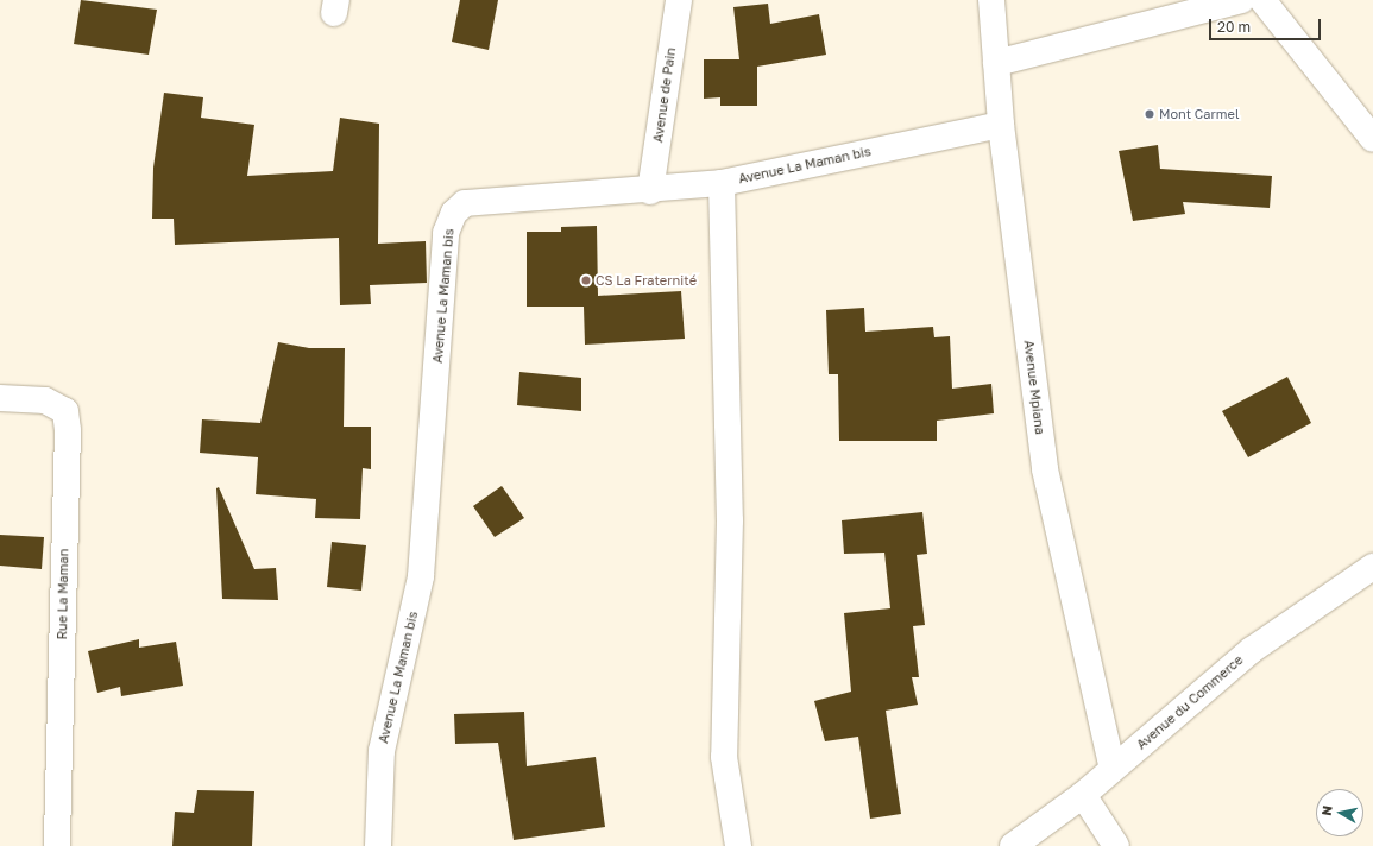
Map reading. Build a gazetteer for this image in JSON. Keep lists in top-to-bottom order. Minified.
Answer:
{"streets":{"street":["Avenue de Pain","Avenue La Maman bis","Avenue Mpiana","Rue La Maman","Avenue du Commerce"]},"crossings":[["Avenue de Pain","Avenue La Maman bis"],["Avenue La Maman bis","Avenue Mpiana"],["Avenue Mpiana","Avenue du Commerce"]],"places":["Mont Carmel","CS La Fraternité"],"scale_bar":"20 m","north":"left"}
